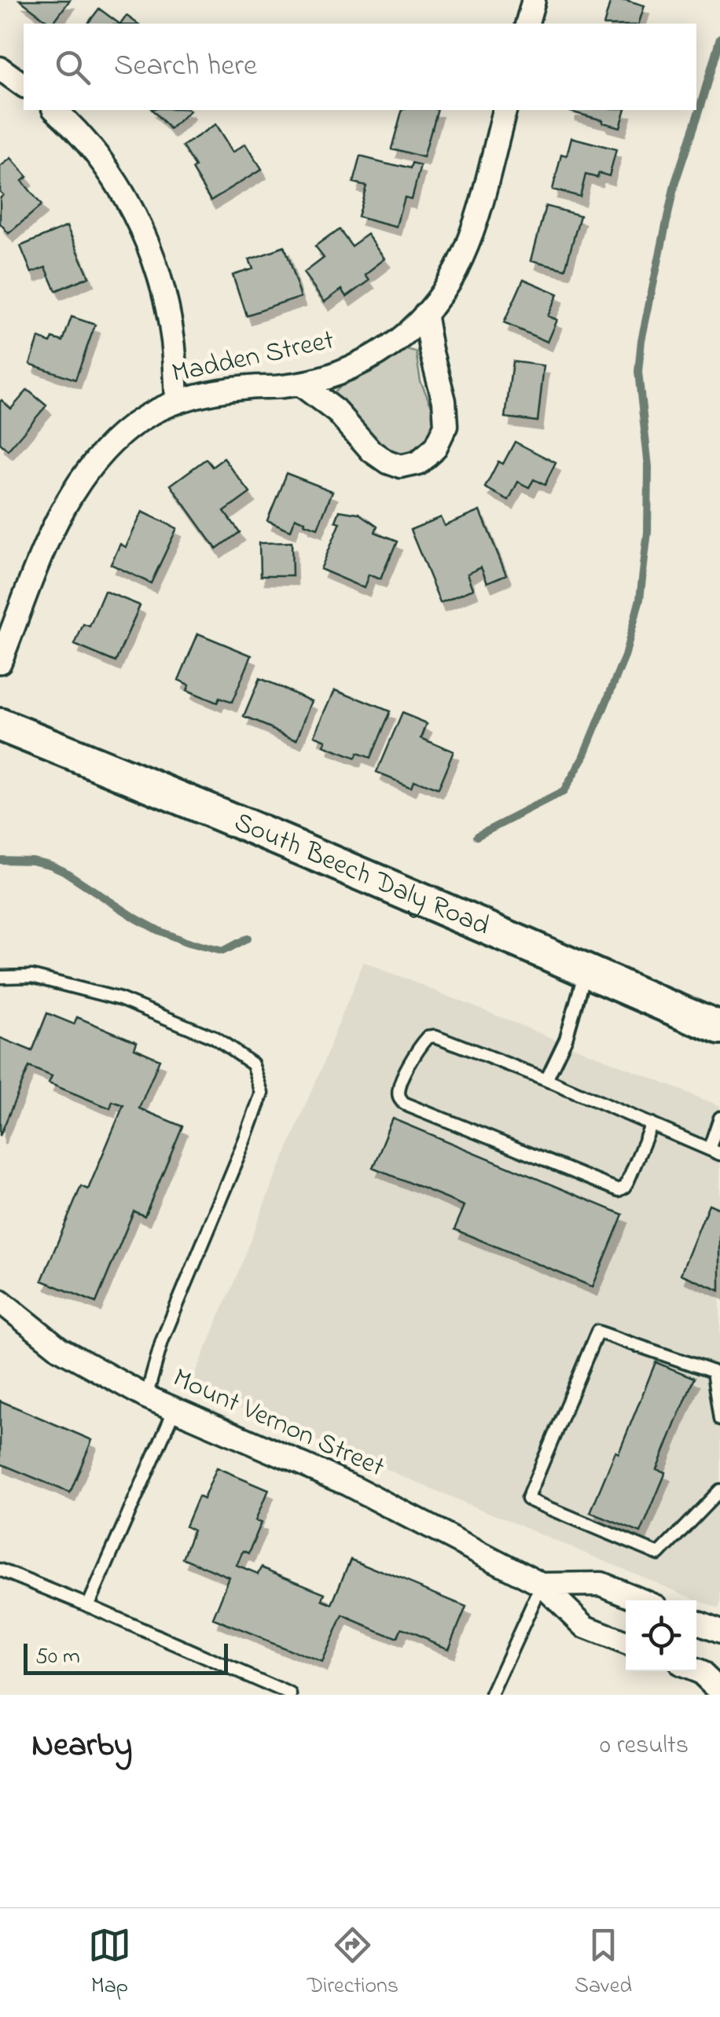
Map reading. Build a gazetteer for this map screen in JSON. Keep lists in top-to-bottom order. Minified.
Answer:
{"streets":{"street":["Madden Street","South Beech Daly Road","Mount Vernon Street"]},"scale_bar":"50 m","page":{"search":"Search here","scale":"50 m","heading":["Nearby","0 results"],"nav":["Map","Directions","Saved"]}}
